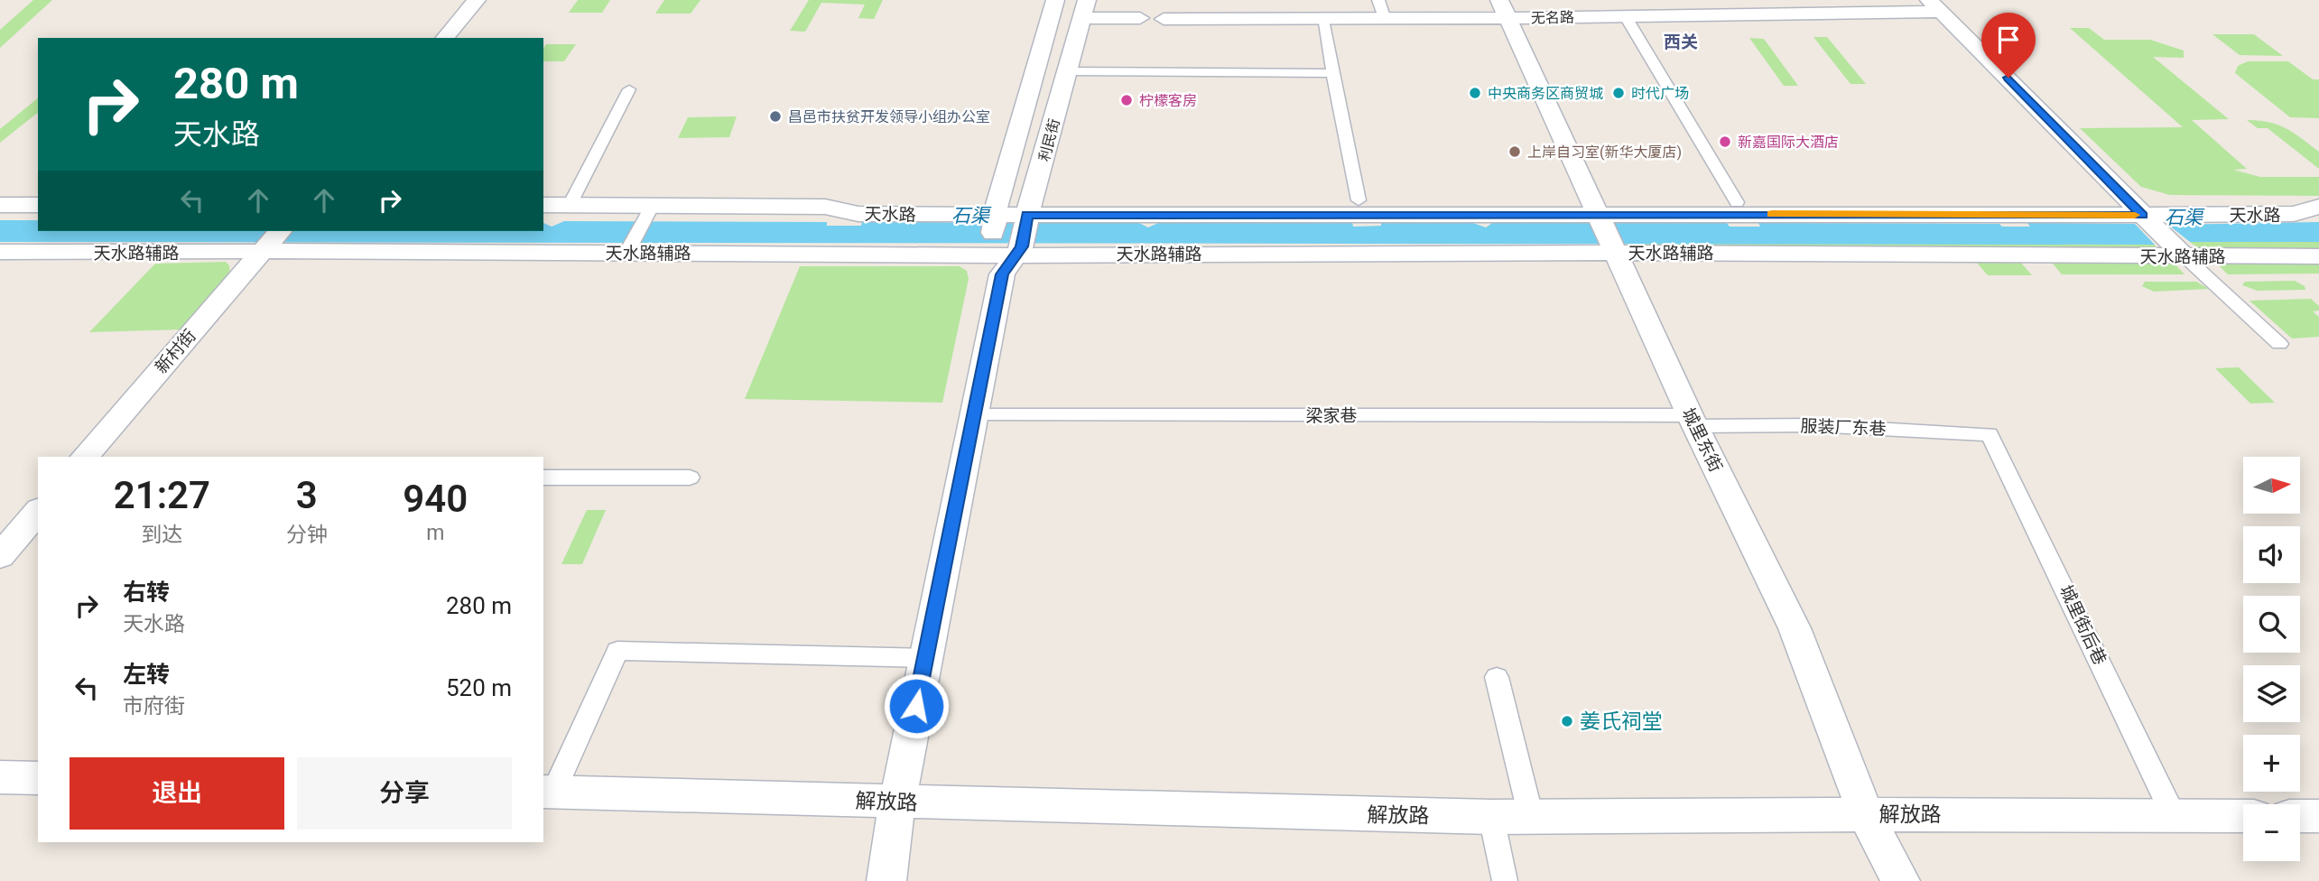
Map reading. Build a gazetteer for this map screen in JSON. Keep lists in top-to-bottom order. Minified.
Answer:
{"streets":{"street":["无名路","利民街","天水路","天水路辅路","新村街","梁家巷","服装厂东巷","城里东街","城里街后巷","解放路"]},"crossings":[["无名路","城里东街"],["利民街","天水路"],["利民街","天水路辅路"],["利民街","梁家巷"],["利民街","解放路"],["天水路","天水路辅路"],["天水路","城里东街"],["天水路辅路","新村街"],["天水路辅路","城里东街"],["梁家巷","服装厂东巷"],["梁家巷","城里东街"],["服装厂东巷","城里东街"],["服装厂东巷","城里街后巷"],["城里东街","解放路"],["城里街后巷","解放路"]],"districts":["西关"],"water":["石渠"],"places":["中央商务区商贸城","时代广场","柠檬客房","昌邑市扶贫开发领导小组办公室","新嘉国际大酒店","上岸自习室(新华大厦店)","姜氏祠堂"],"north":"right","page":{"turn":["280 m","天水路"],"map_buttons":["+","−"],"eta":["21:27","到达","3","分钟","940","m"],"list":[{"name":"右转","note":"天水路","value":"280 m"},{"name":"左转","note":"市府街","value":"520 m"}],"buttons":["退出","分享"]}}
